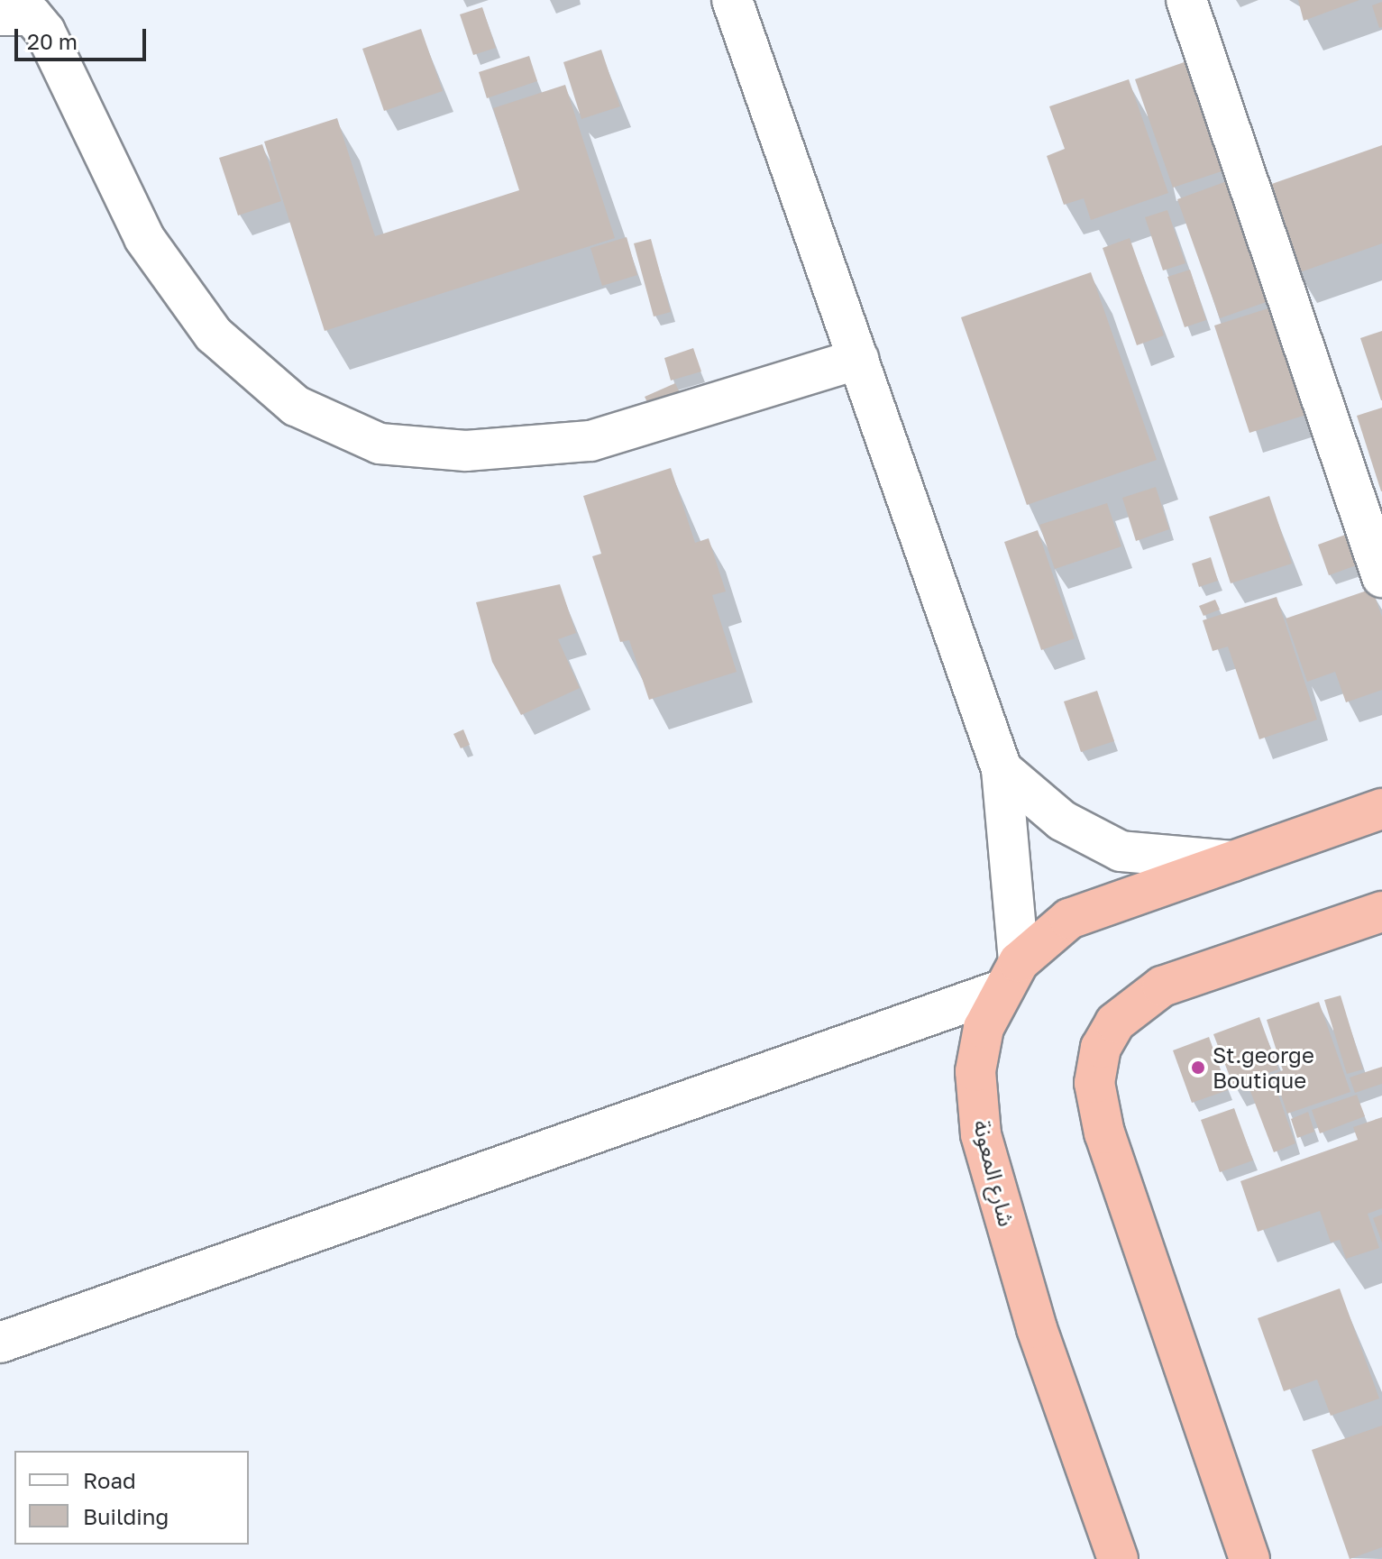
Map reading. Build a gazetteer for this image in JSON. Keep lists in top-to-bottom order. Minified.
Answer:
{"streets":{"highway":["شارع المعونة"]},"places":["St.george Boutique"],"legend":["Road","Building"],"scale_bar":"20 m"}
